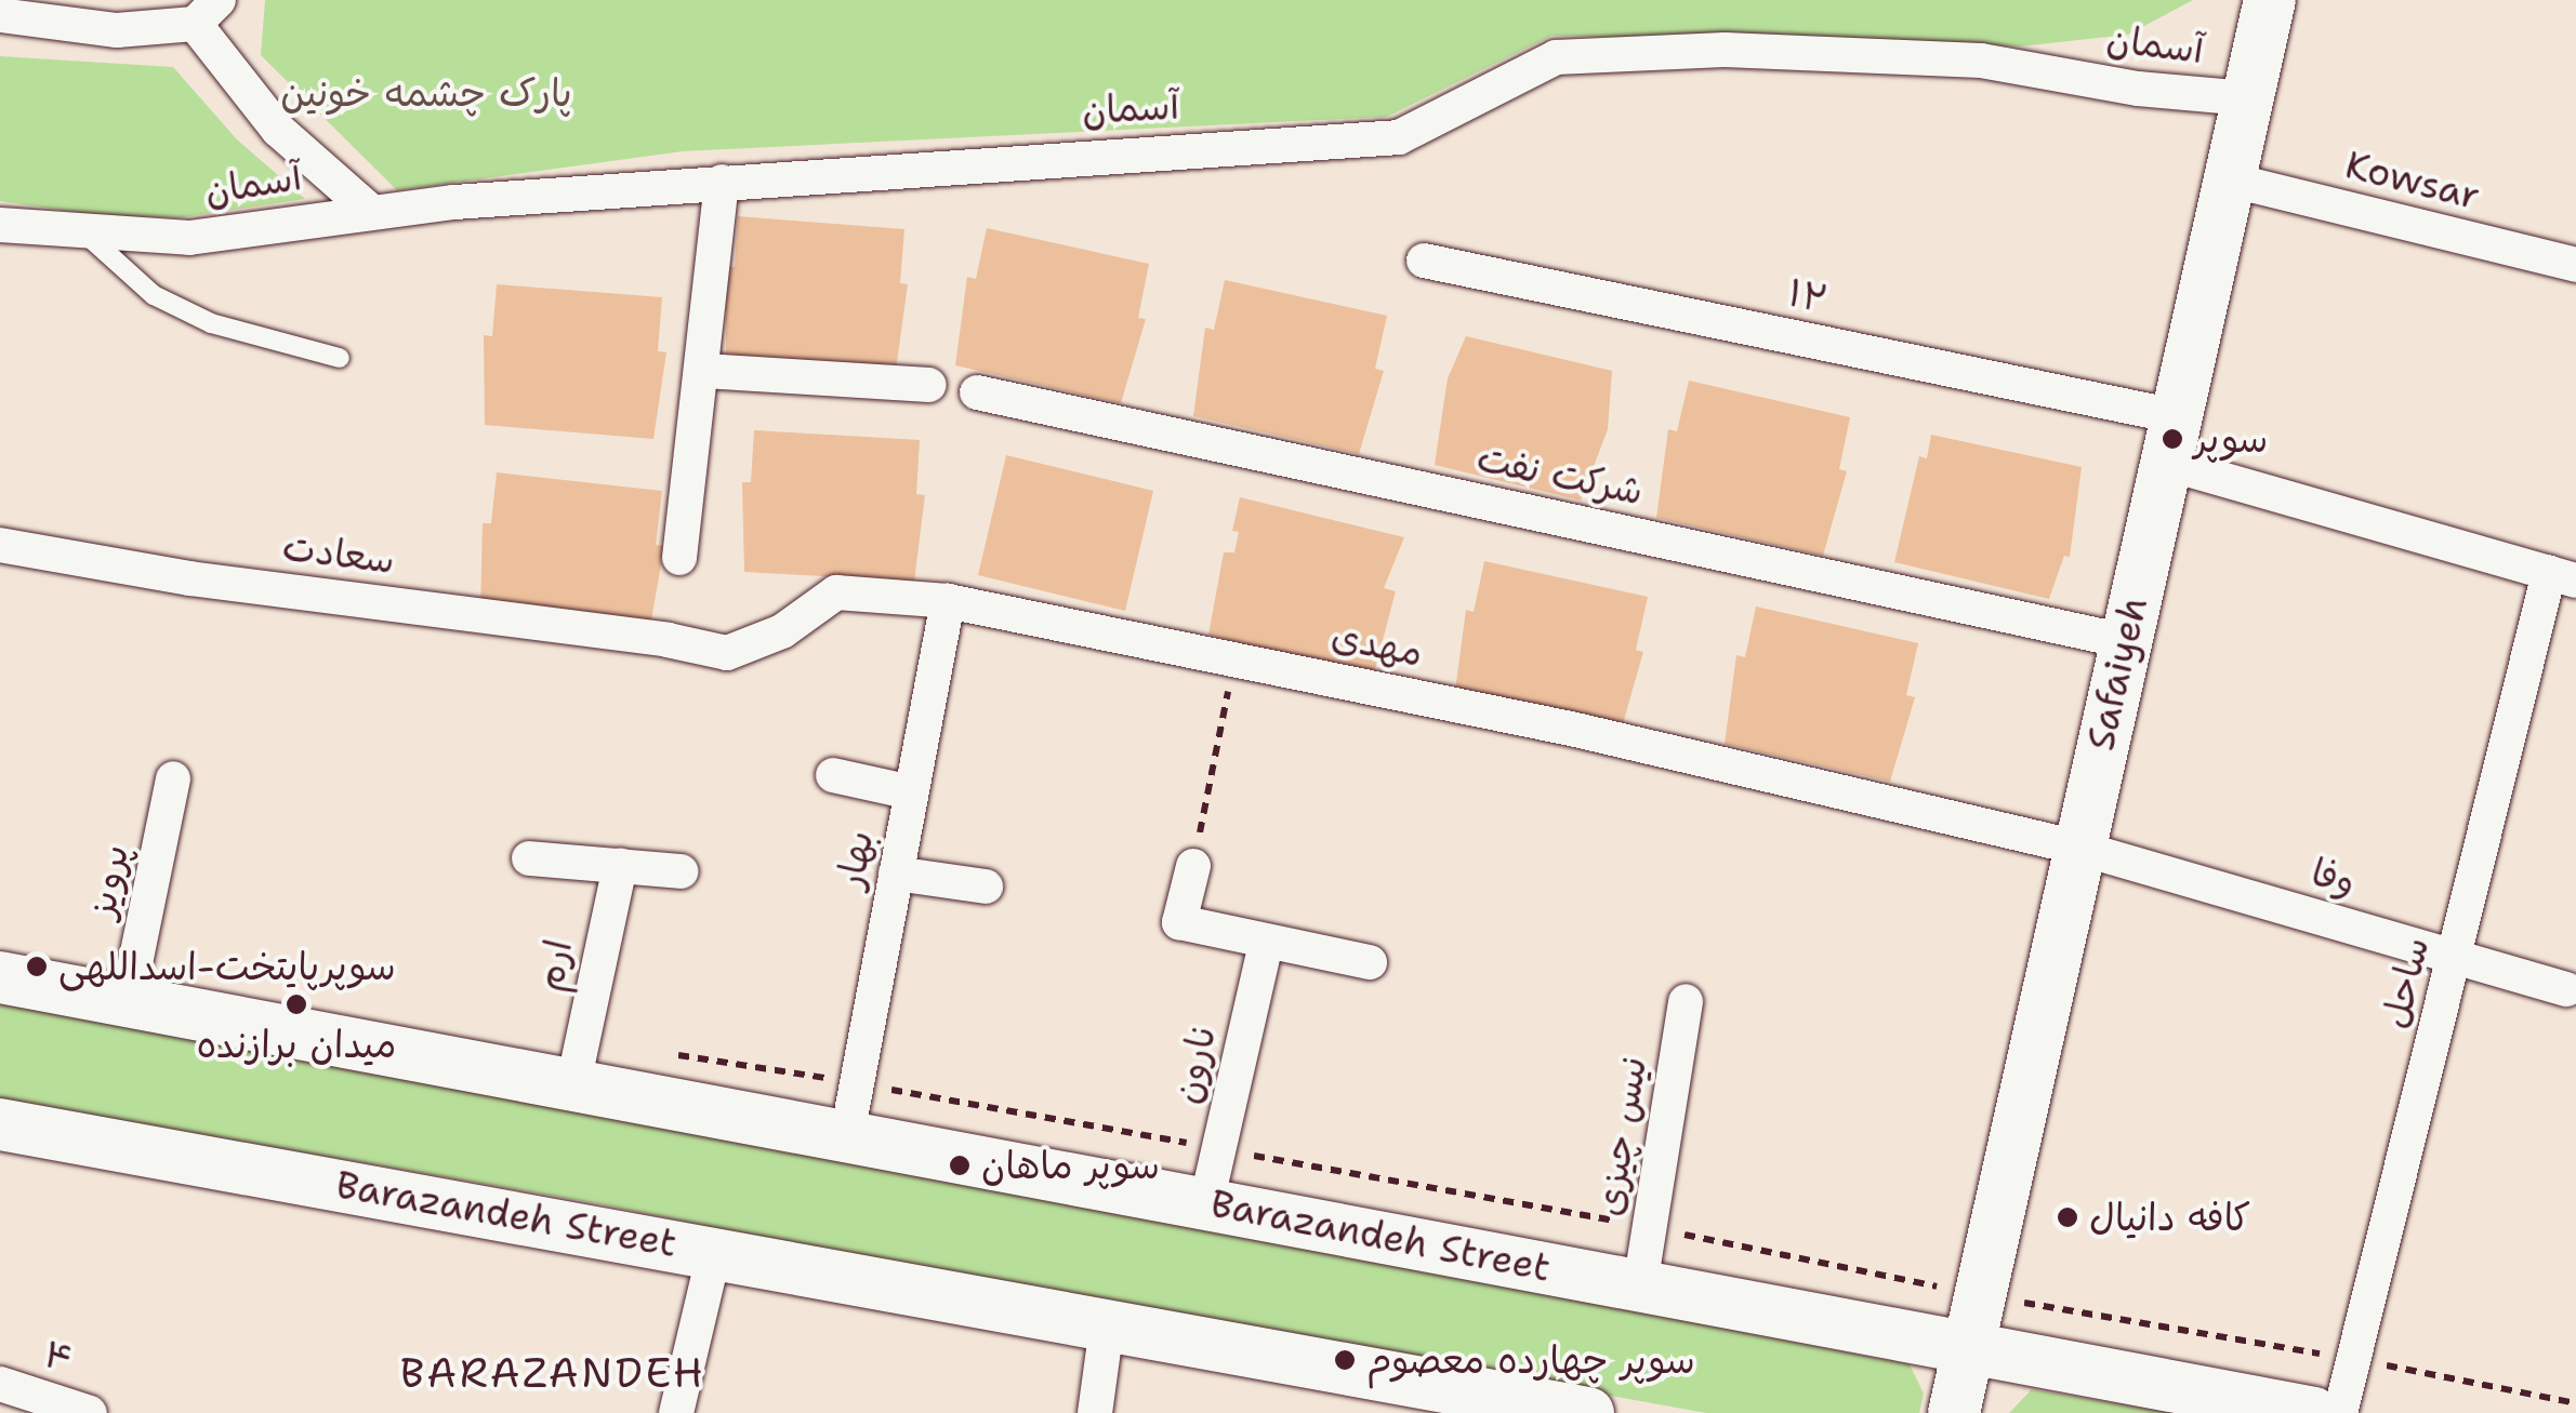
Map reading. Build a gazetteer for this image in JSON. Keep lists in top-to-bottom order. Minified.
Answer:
{"streets":{"main road":["Safaiyeh","Barazandeh Street"],"street":["آسمان","Kowsar","۱۲","شرکت نفت","سعادت","مهدی","بهار","وفا","پرویز","ارم","ساحل","نارون","نیس چیزی","۴"]},"crossings":[["آسمان","Safaiyeh"],["Kowsar","Safaiyeh"],["۱۲","Safaiyeh"],["۱۲","ساحل"],["شرکت نفت","Safaiyeh"],["سعادت","مهدی"],["مهدی","Safaiyeh"],["مهدی","بهار"],["مهدی","وفا"],["Safaiyeh","وفا"],["Safaiyeh","Barazandeh Street"],["بهار","Barazandeh Street"],["وفا","ساحل"],["پرویز","Barazandeh Street"],["ارم","Barazandeh Street"],["نارون","Barazandeh Street"],["نیس چیزی","Barazandeh Street"]],"districts":["BARAZANDEH"],"parks":["پارک چشمه خونین"],"places":["سوپر","سوپرپایتخت-اسداللهی","میدان برازنده","سوپر ماهان","کافه دانیال","سوپر چهارده معصوم"]}
